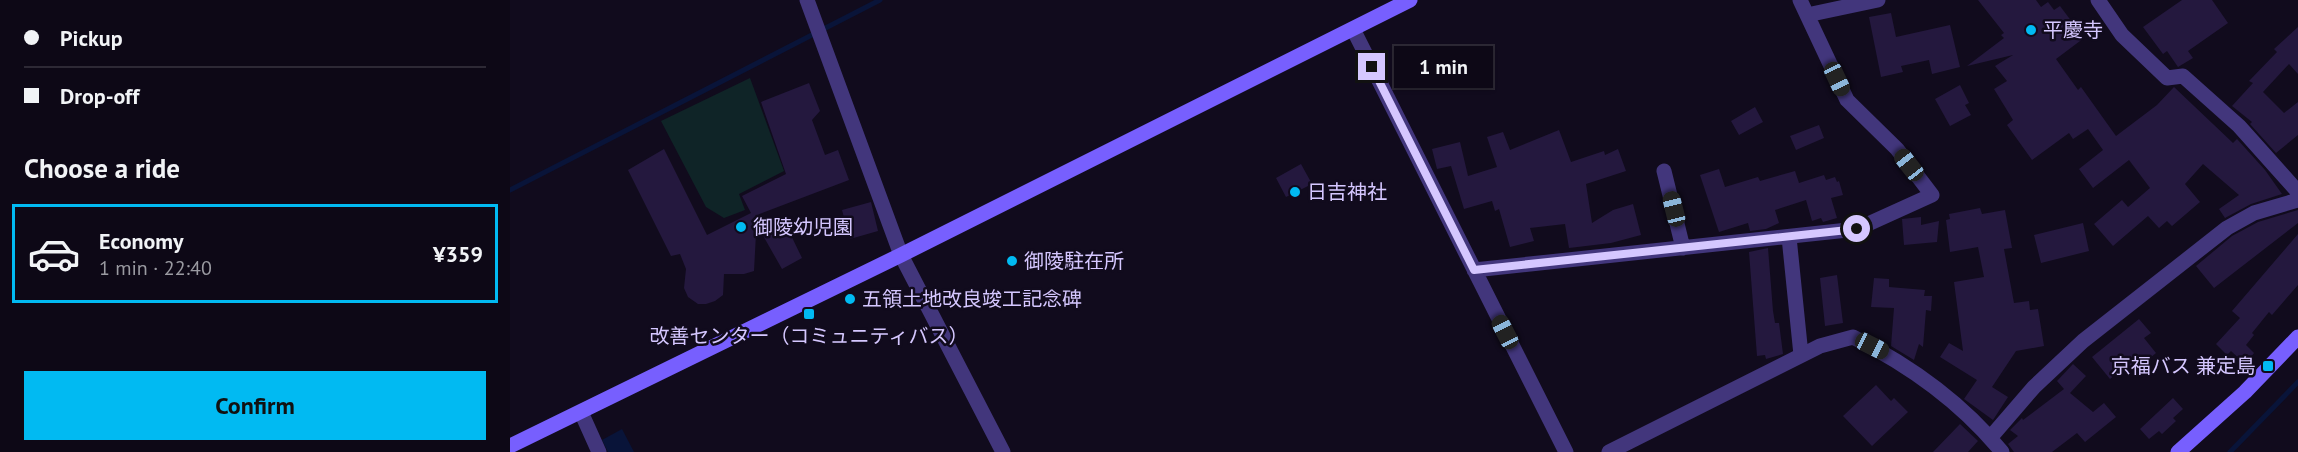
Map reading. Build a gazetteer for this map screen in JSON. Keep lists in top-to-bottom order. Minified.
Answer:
{"places":{"other":["平慶寺","日吉神社","御陵幼児園","御陵駐在所","五領土地改良竣工記念碑"],"transit":["改善センター（コミュニティバス）","京福バス 兼定島"]},"page":{"banner":["Pickup","Drop-off"],"bubble":"1 min","heading":"Choose a ride","list":[{"name":"Economy","note":"1 min · 22:40","value":"¥359"}],"buttons":"Confirm"}}
